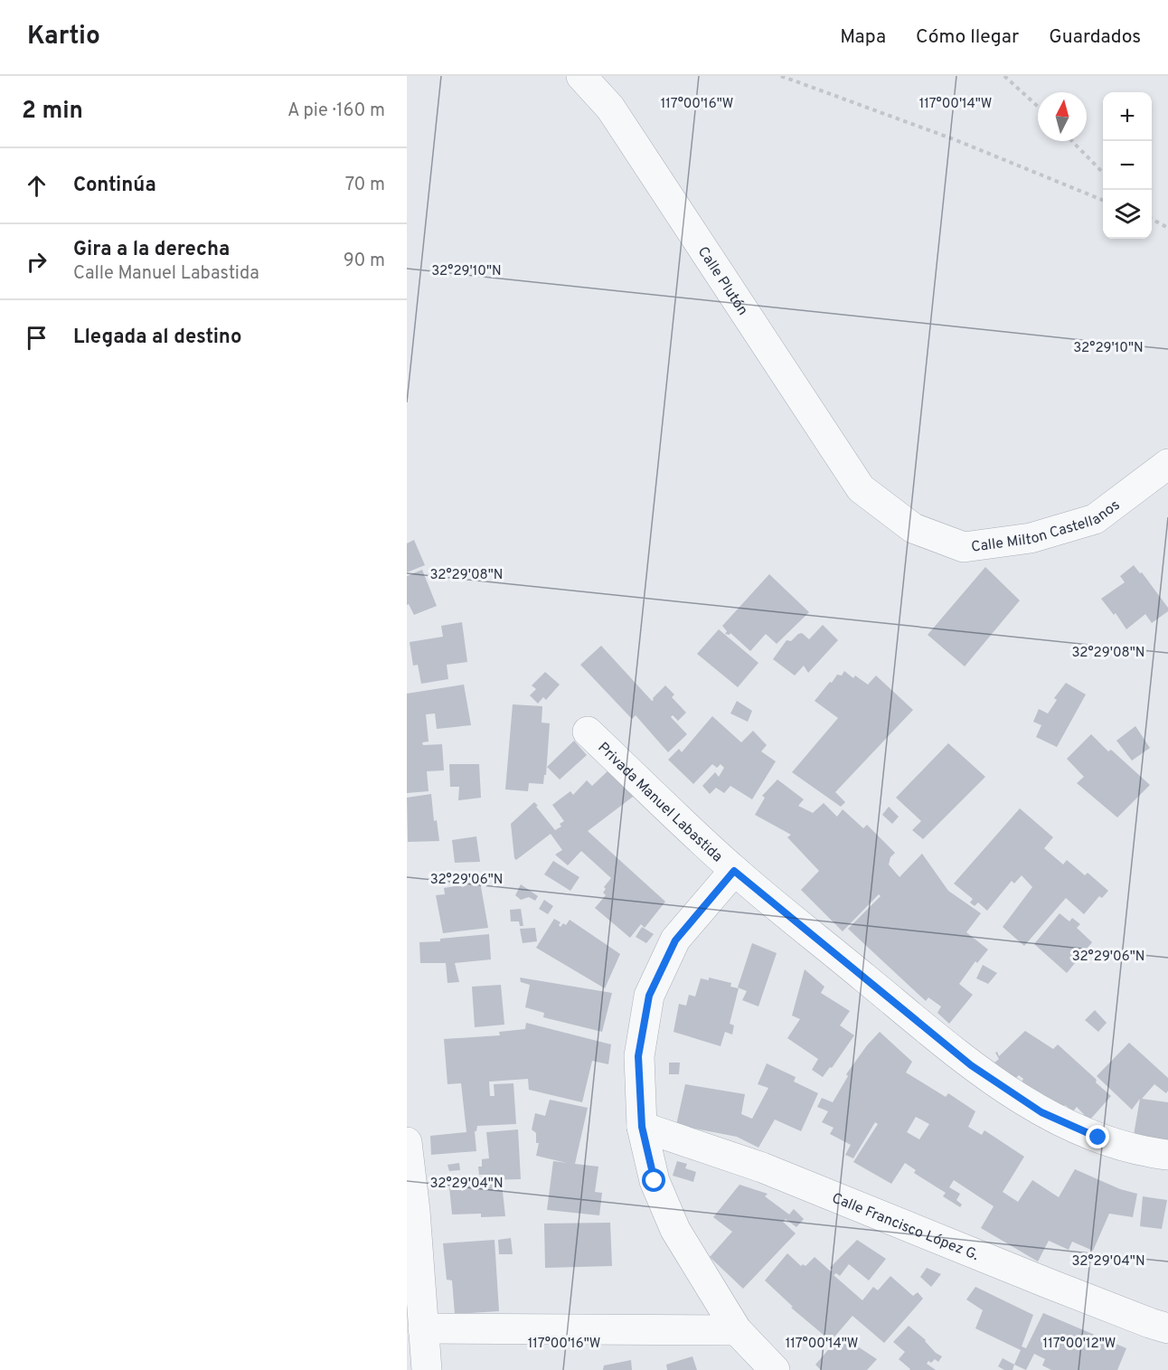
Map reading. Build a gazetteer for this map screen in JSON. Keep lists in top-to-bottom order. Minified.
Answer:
{"streets":{"street":["Calle Plutón","Calle Milton Castellanos","Privada Manuel Labastida","Calle Francisco López G."]},"crossings":[["Calle Plutón","Calle Milton Castellanos"]],"north":"top","page":{"header":"Kartio","nav":["Mapa","Cómo llegar","Guardados"],"heading":["2 min","A pie · 160 m"],"map_buttons":["+","−"],"list":[["Continúa","70 m"],["Gira a la derecha","Calle Manuel Labastida","90 m"],"Llegada al destino"]},"coordinates":["117°00'16\"W","117°00'14\"W","32°29'10\"N","32°29'08\"N","32°29'06\"N","32°29'04\"N","117°00'12\"W"]}
